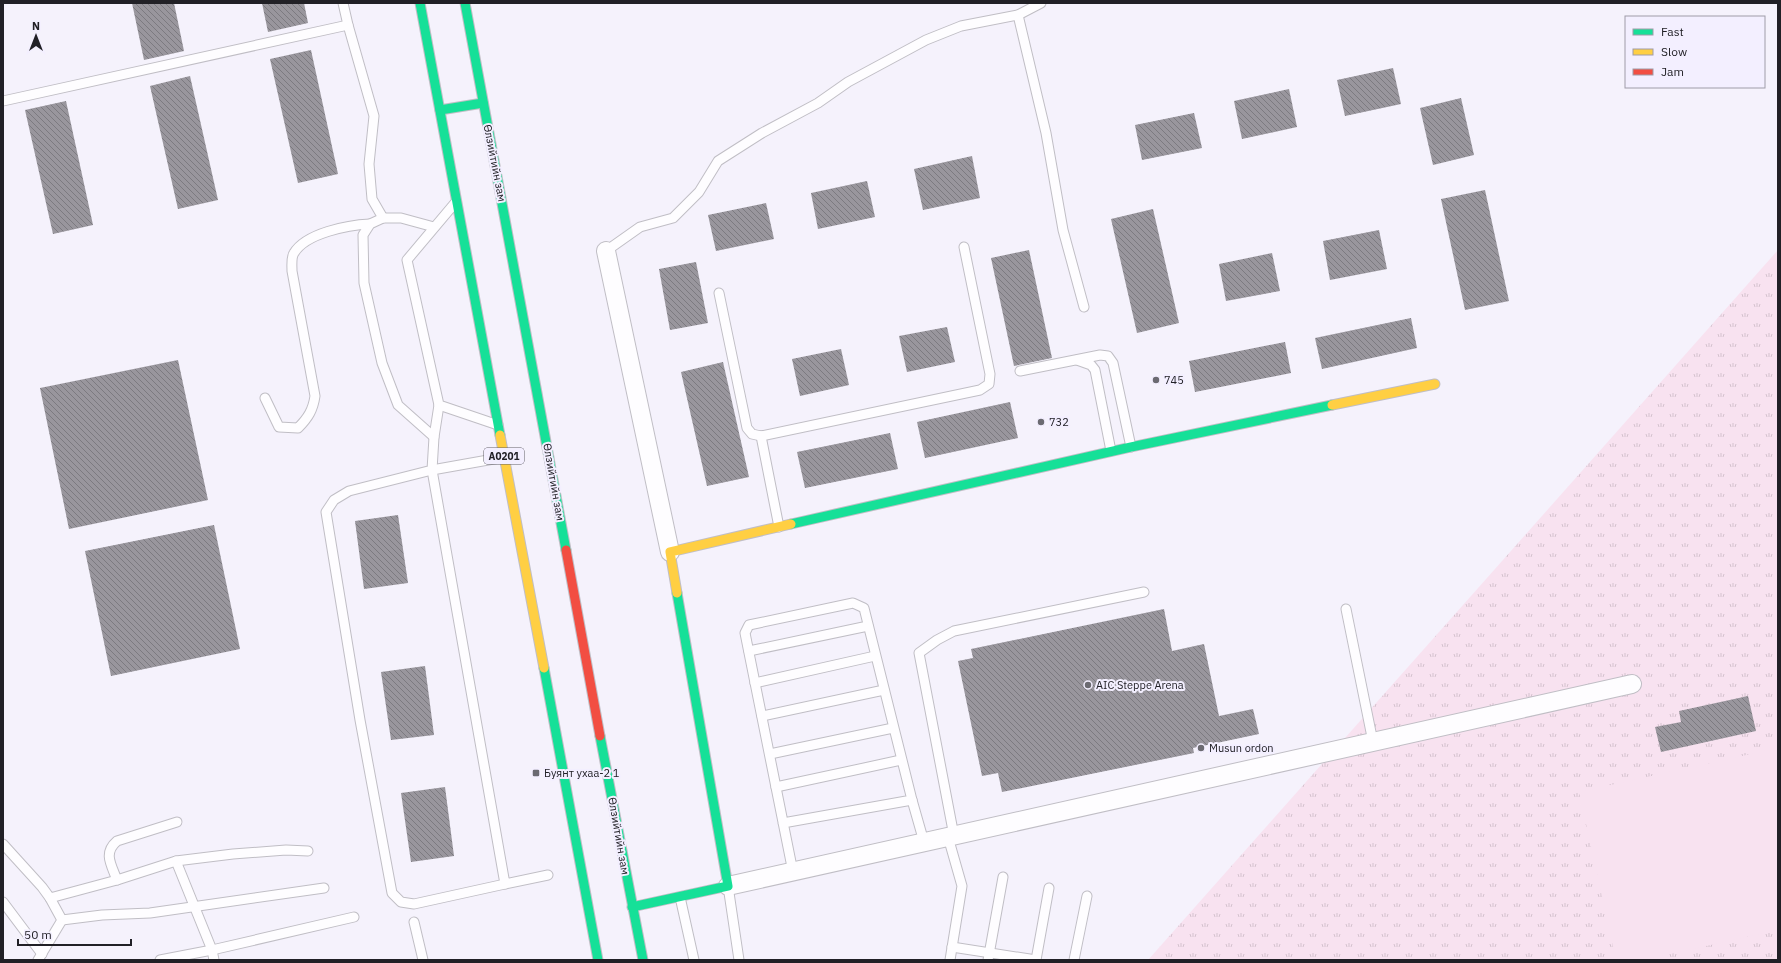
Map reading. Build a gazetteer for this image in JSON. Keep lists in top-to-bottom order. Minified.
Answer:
{"streets":{"main road":["Өлзийтийн зам","A0201"]},"places":{"other":["745","732","AIC Steppe Arena","Musun ordon"],"transit":["Буянт ухаа-2 1"]},"legend":["Fast","Slow","Jam"],"scale_bar":"50 m","north":"top"}
